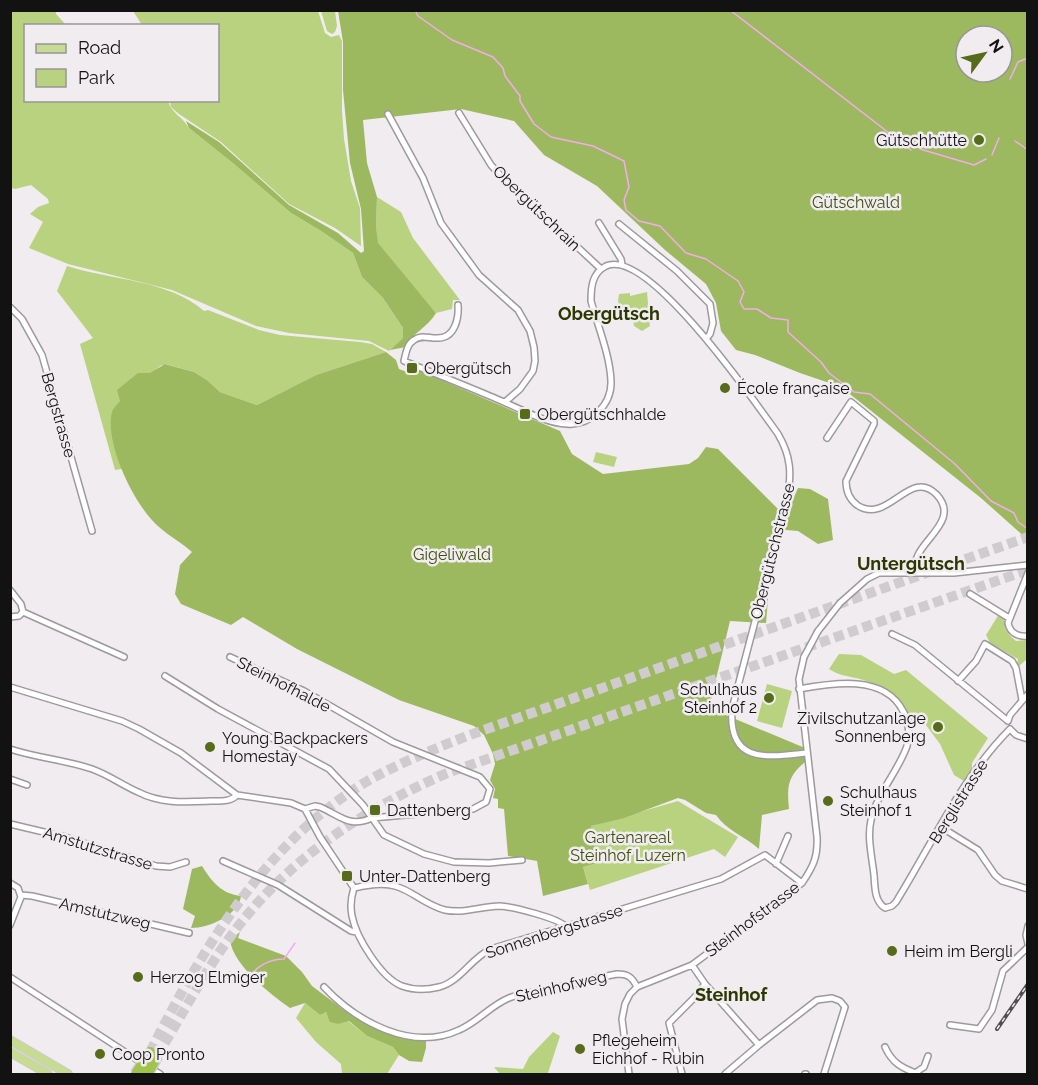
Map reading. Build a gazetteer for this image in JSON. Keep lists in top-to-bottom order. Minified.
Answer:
{"streets":{"street":["Obergütschrain","Bergstrasse","Obergütschstrasse","Steinhofhalde","Berglistrasse","Amstutzstrasse","Amstutzweg","Steinhofstrasse","Sonnenbergstrasse","Steinhofweg"]},"crossings":[["Obergütschstrasse","Steinhofstrasse"],["Berglistrasse","Steinhofstrasse"],["Steinhofstrasse","Steinhofweg"]],"districts":["Obergütsch","Untergütsch","Steinhof"],"parks":["Gütschwald","Gigeliwald","Gartenareal Steinhof Luzern"],"places":{"other":["Gütschhütte","École française","Schulhaus Steinhof 2","Zivilschutzanlage Sonnenberg","Young Backpackers Homestay","Schulhaus Steinhof 1","Heim im Bergli","Herzog Elmiger","Pflegeheim Eichhof - Rubin","Coop Pronto"],"transit":["Obergütsch","Obergütschhalde","Dattenberg","Unter-Dattenberg"]},"legend":["Road","Park"],"north":"top right"}
